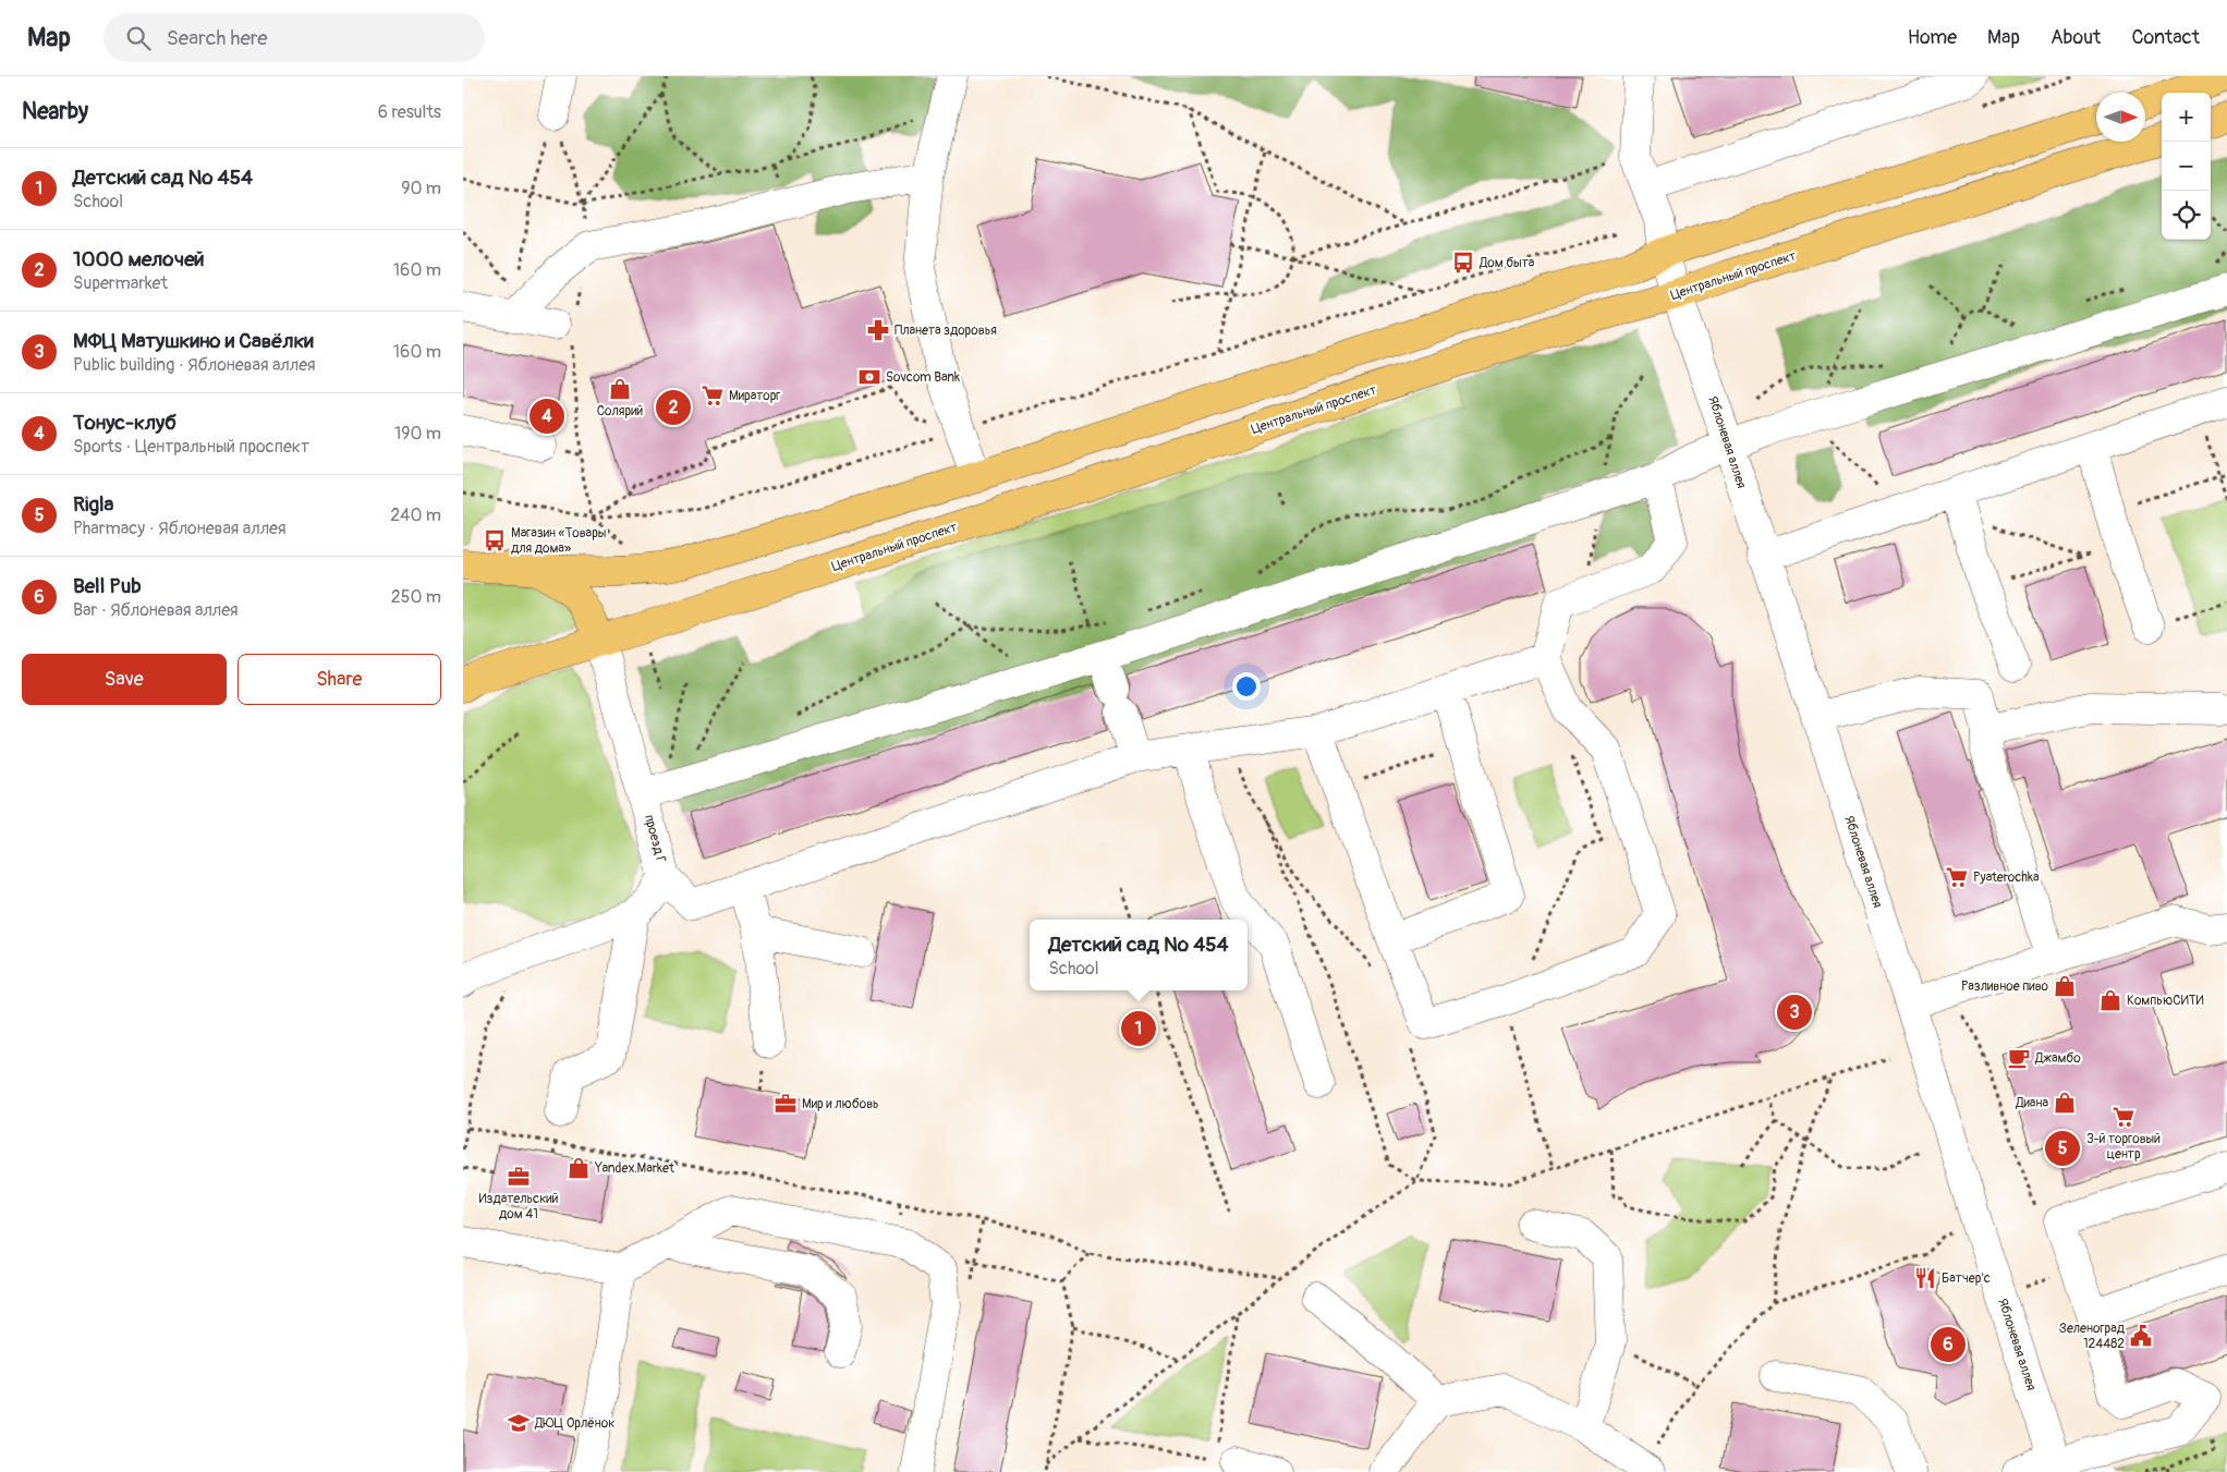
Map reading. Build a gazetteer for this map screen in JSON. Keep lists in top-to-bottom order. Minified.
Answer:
{"streets":{"main road":["Центральный проспект"],"street":["Яблоневая аллея","проезд Г"]},"crossings":[["Центральный проспект","Яблоневая аллея"],["Центральный проспект","проезд Г"]],"places":{"bus stop":["Дом быта","Магазин «Товары для дома»"],"pharmacy":["Планета здоровья"],"bank":["Sovcom Bank"],"shop":["Солярий","Разливное пиво","КомпьюСИТИ","Диана","Yandex.Market"],"supermarket":["Мираторг","Pyaterochka","3-й торговый центр"],"cafe":["Джамбо"],"office":["Мир и любовь","Издательский дом 41"],"restaurant":["Батчер'с"],"public building":["Зеленоград 124482"],"school or university":["ДЮЦ Орлёнок"]},"north":"right","page":{"header":"Map","search":"Search here","nav":["Home","Map","About","Contact"],"heading":["Nearby","6 results"],"map_buttons":["+","−"],"list":[{"mark":"1","name":"Детский сад № 454","note":"School","value":"90 m"},{"mark":"2","name":"1000 мелочей","note":"Supermarket","value":"160 m"},{"mark":"3","name":"МФЦ Матушкино и Савёлки","note":"Public building · Яблоневая аллея","value":"160 m"},{"mark":"4","name":"Тонус-клуб","note":"Sports · Центральный проспект","value":"190 m"},{"mark":"5","name":"Rigla","note":"Pharmacy · Яблоневая аллея","value":"240 m"},{"mark":"6","name":"Bell Pub","note":"Bar · Яблоневая аллея","value":"250 m"}],"pins":["2","4","3","1","5","6"],"buttons":["Save","Share"],"popup":["Детский сад № 454","School"]}}
